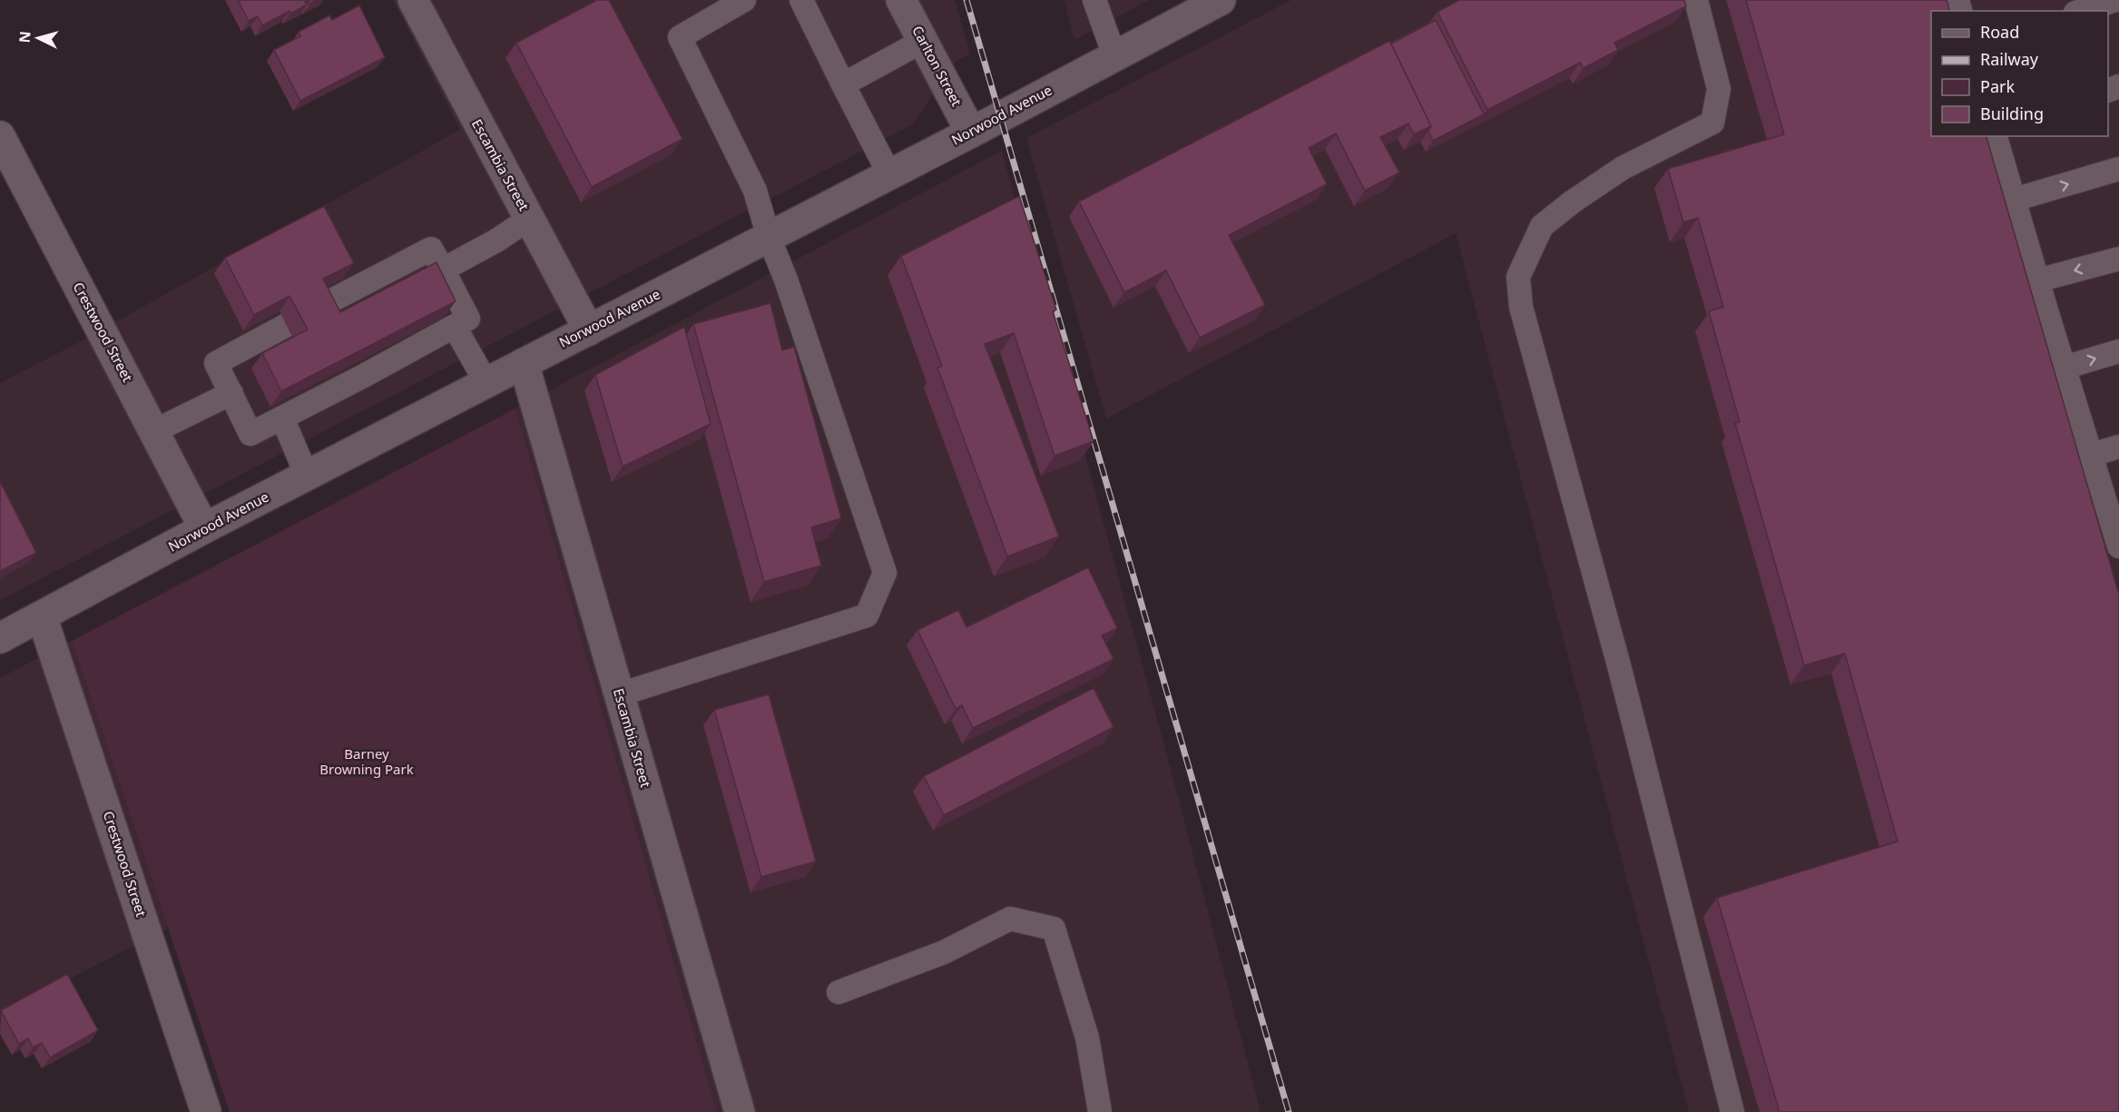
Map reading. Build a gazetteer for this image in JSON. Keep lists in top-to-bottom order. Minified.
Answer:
{"streets":{"street":["Carlton Street","Norwood Avenue","Escambia Street","Crestwood Street"]},"crossings":[["Carlton Street","Norwood Avenue"],["Norwood Avenue","Escambia Street"],["Norwood Avenue","Crestwood Street"]],"parks":["Barney Browning Park"],"legend":["Road","Railway","Park","Building"],"north":"left"}
